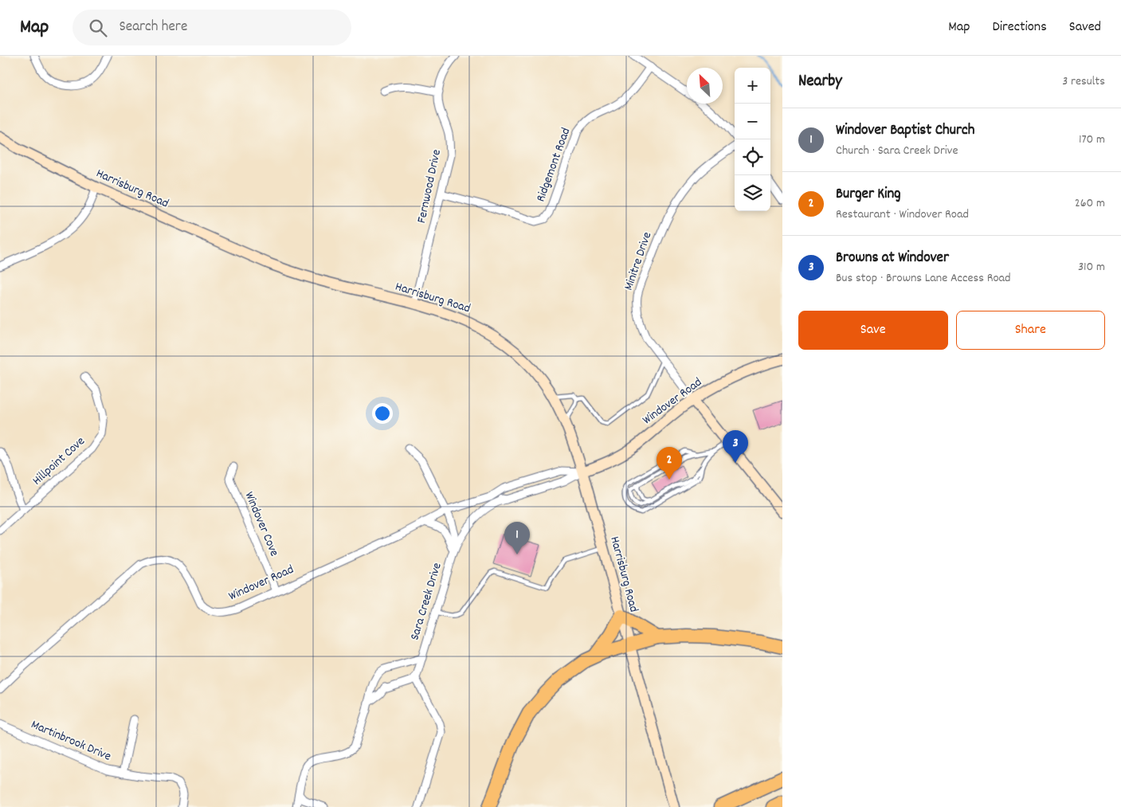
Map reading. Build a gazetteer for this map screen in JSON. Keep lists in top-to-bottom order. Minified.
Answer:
{"streets":{"main road":["Harrisburg Road","Windover Road"],"street":["Ridgemont Road","Fernwood Drive","Minitre Drive","Hillpoint Cove","Windover Cove","Sara Creek Drive","Martinbrook Drive"]},"crossings":[["Ridgemont Road","Fernwood Drive"],["Fernwood Drive","Harrisburg Road"],["Harrisburg Road","Windover Road"],["Minitre Drive","Windover Road"],["Windover Road","Windover Cove"],["Windover Road","Sara Creek Drive"]],"north":"top left","page":{"header":"Map","search":"Search here","nav":["Map","Directions","Saved"],"heading":["Nearby","3 results"],"map_buttons":["+","−"],"list":[{"mark":"1","name":"Windover Baptist Church","note":"Church · Sara Creek Drive","value":"170 m"},{"mark":"2","name":"Burger King","note":"Restaurant · Windover Road","value":"260 m"},{"mark":"3","name":"Browns at Windover","note":"Bus stop · Browns Lane Access Road","value":"310 m"}],"buttons":["Save","Share"],"pins":["3","2","1"]}}
